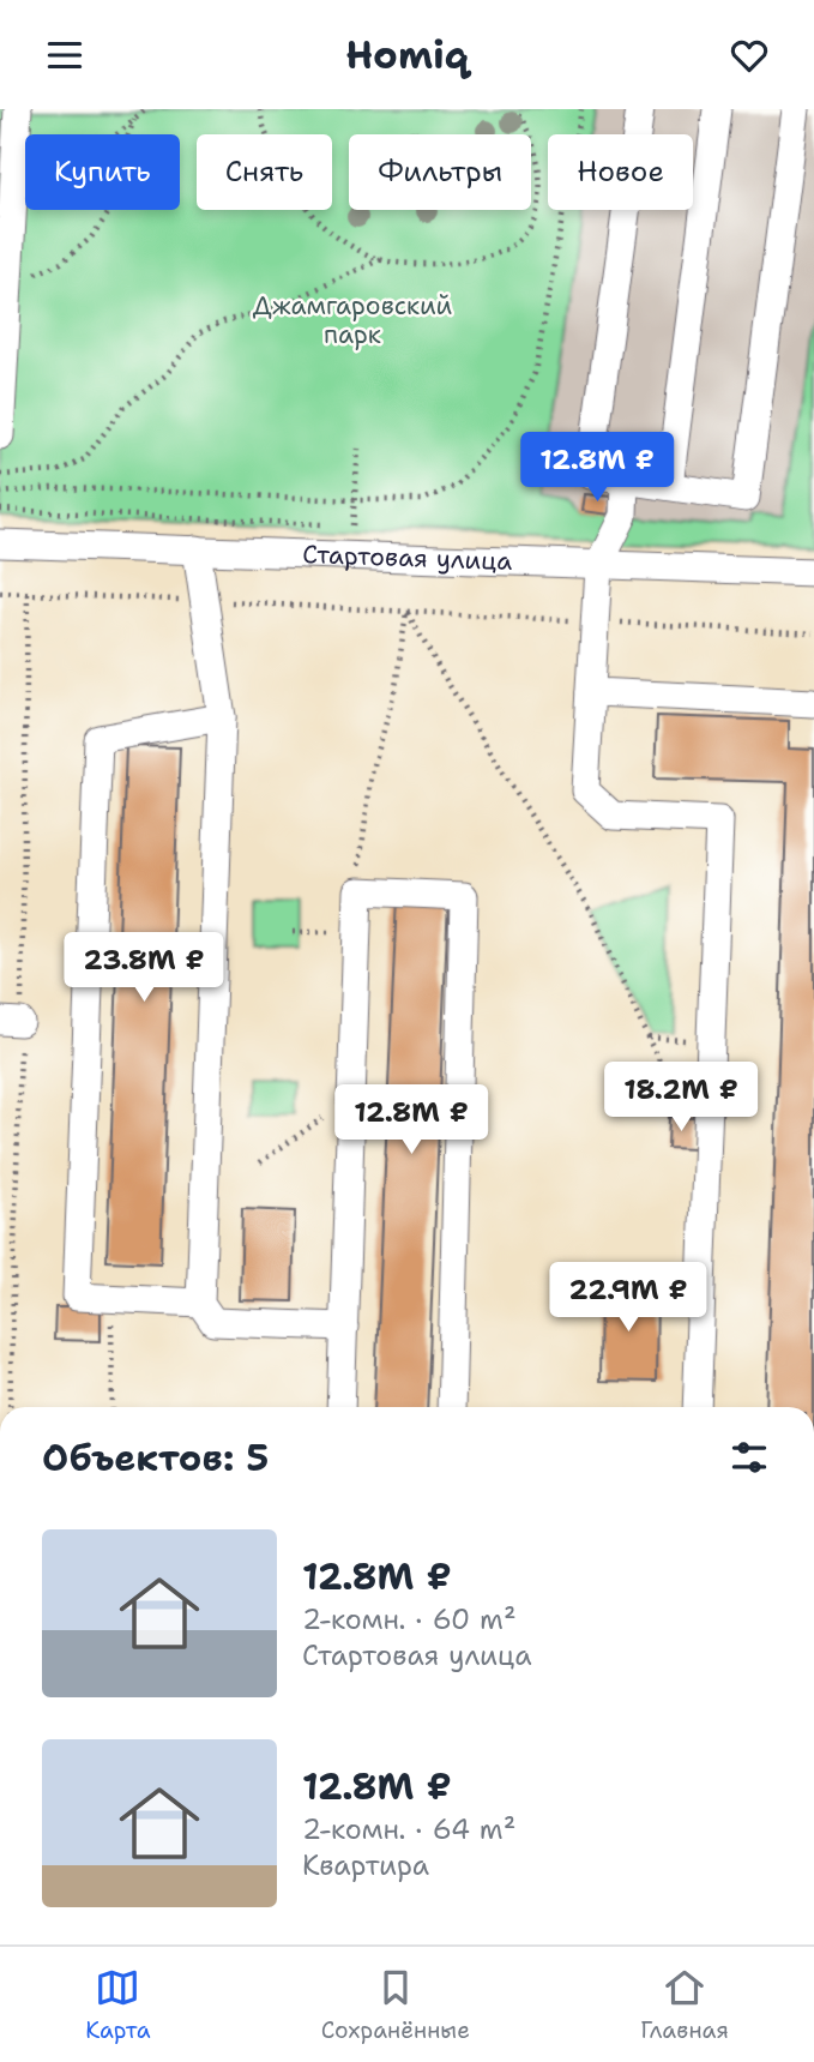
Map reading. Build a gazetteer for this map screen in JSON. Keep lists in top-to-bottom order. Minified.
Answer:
{"streets":{"street":["Стартовая улица"]},"parks":["Джамгаровский парк"],"page":{"header":"Homiq","chip":["Купить","Снять","Фильтры","Новое"],"price":["12.8M ₽","23.8M ₽","18.2M ₽","12.8M ₽","22.9M ₽"],"heading":"Объектов: 5","list":[{"name":"12.8M ₽","note":"2-комн. · 60 m² · Стартовая улица"},{"name":"12.8M ₽","note":"2-комн. · 64 m² · Квартира"}],"tabs":["Карта","Сохранённые","Главная"]}}
